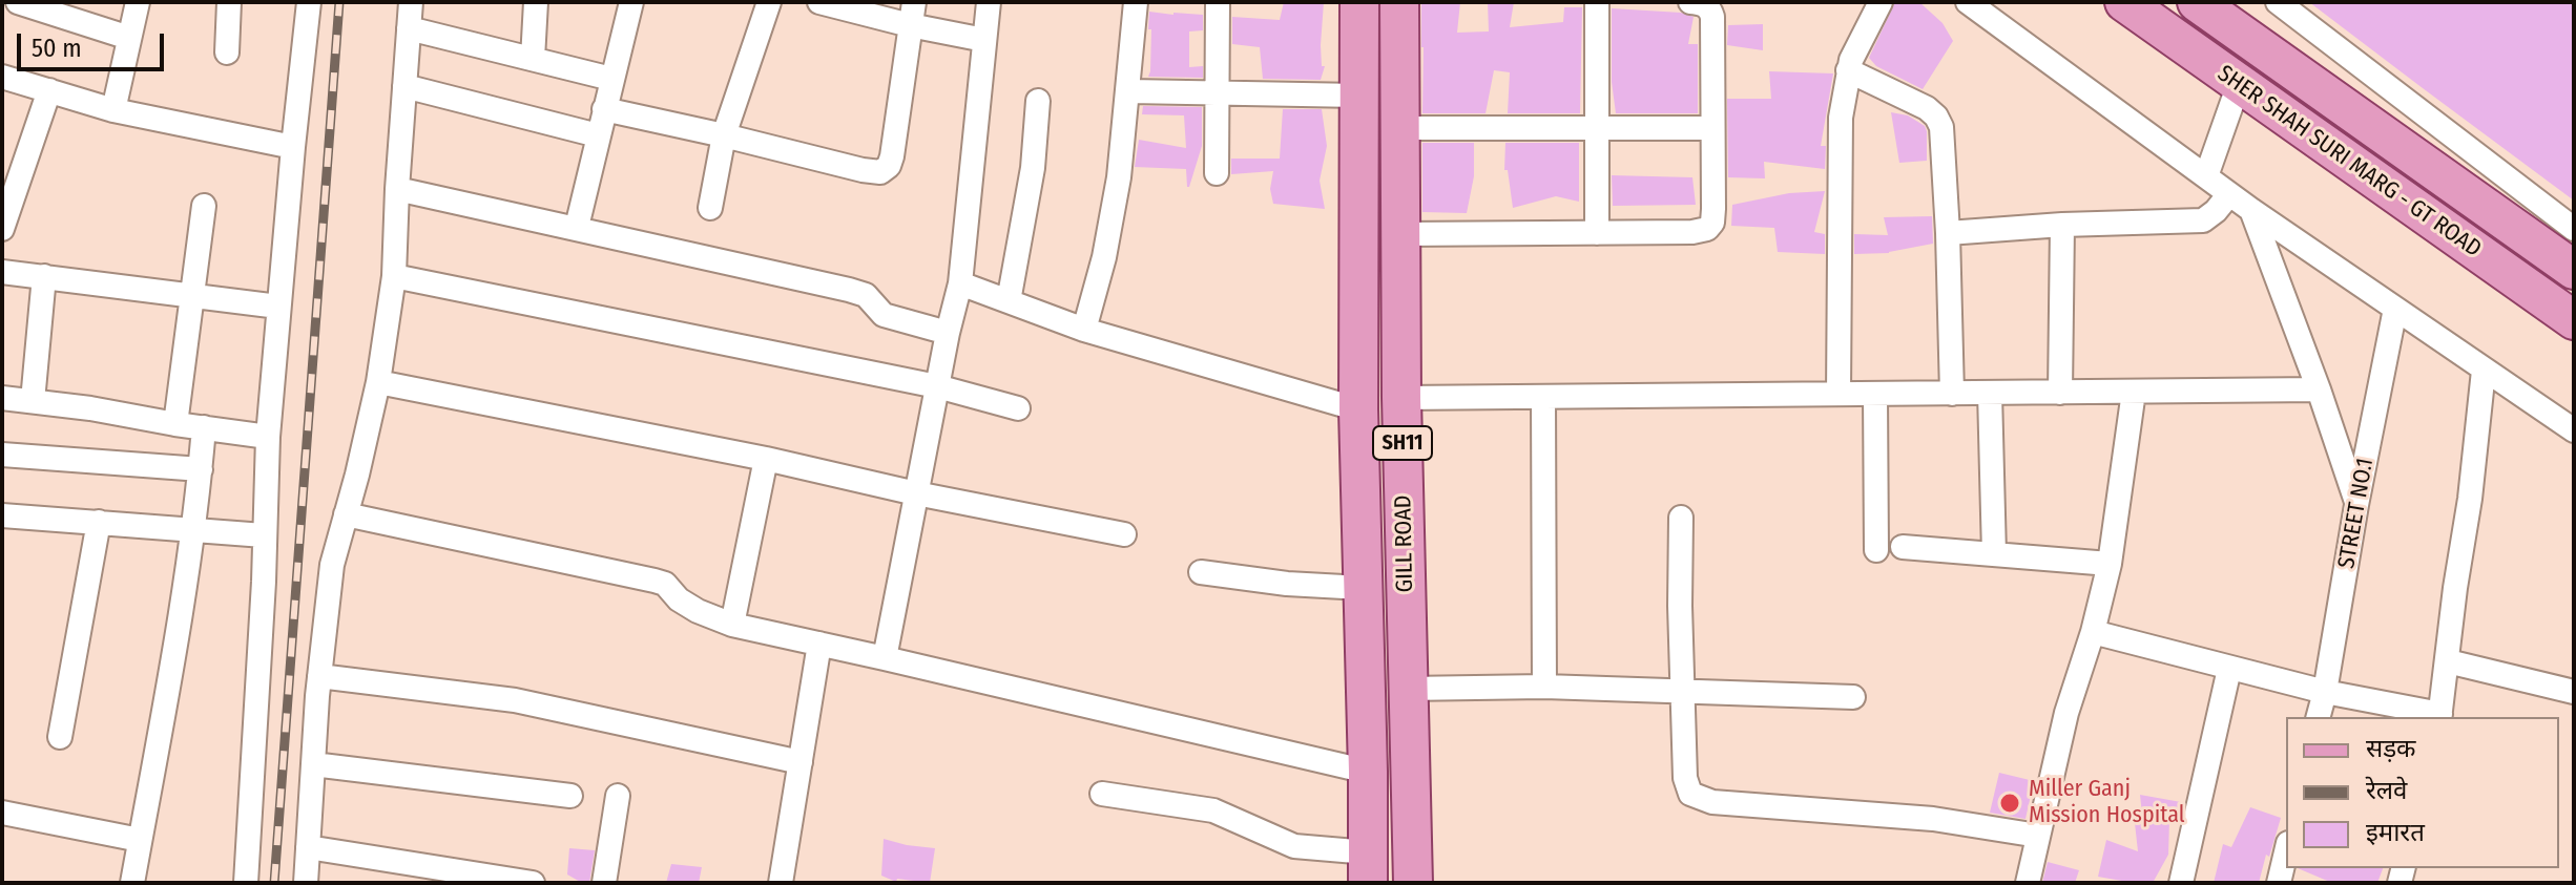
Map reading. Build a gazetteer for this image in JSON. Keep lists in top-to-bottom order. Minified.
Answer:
{"streets":{"main road":["SHER SHAH SURI MARG - GT ROAD","SH11","GILL ROAD"],"street":["STREET NO.1"]},"places":["Miller Ganj Mission Hospital"],"legend":["सड़क","रेलवे","इमारत"],"scale_bar":"50 m"}
